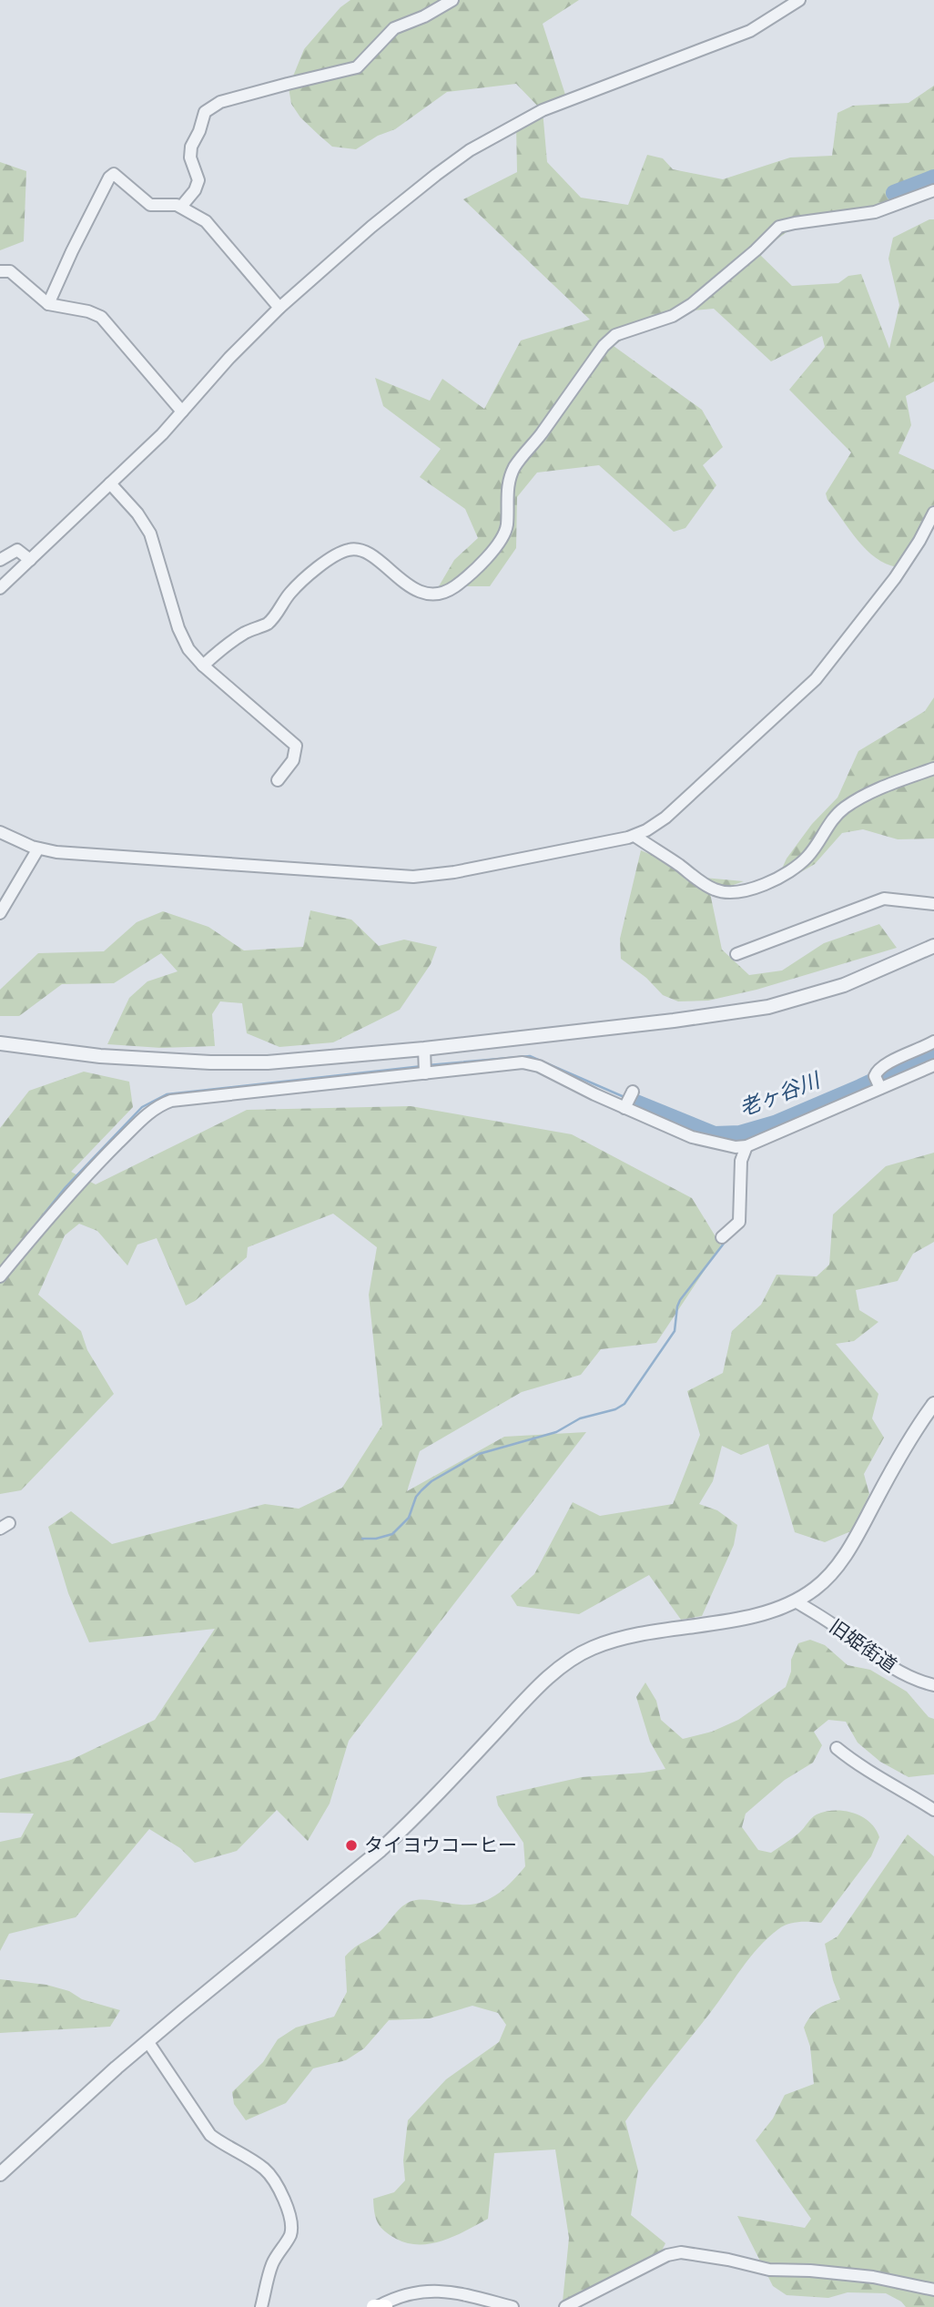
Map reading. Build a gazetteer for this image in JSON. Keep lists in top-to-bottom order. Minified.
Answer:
{"streets":{"street":["旧姫街道"]},"water":["老ヶ谷川"],"places":["タイヨウコーヒー"]}
